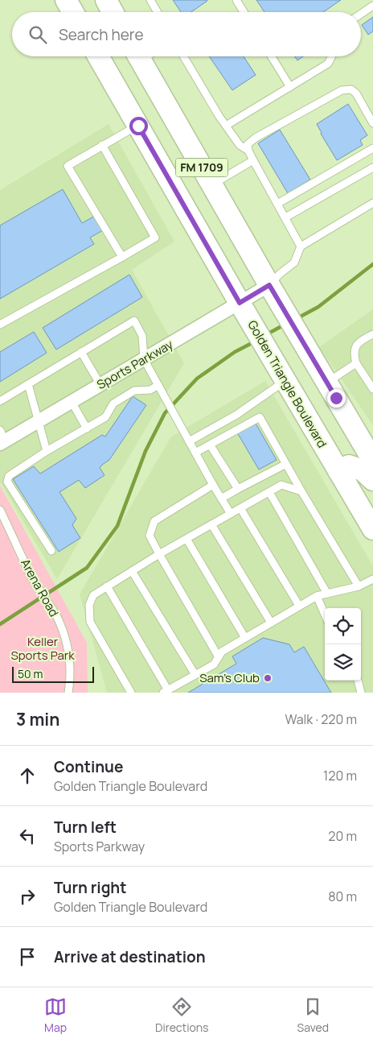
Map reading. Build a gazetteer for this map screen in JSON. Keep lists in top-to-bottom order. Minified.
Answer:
{"streets":{"main road":["FM 1709","Golden Triangle Boulevard"],"street":["Sports Parkway"],"lane":["Arena Road"]},"crossings":[["FM 1709","Sports Parkway"],["Sports Parkway","Golden Triangle Boulevard"]],"parks":["Keller Sports Park"],"places":["Sam's Club"],"scale_bar":"50 m","page":{"search":"Search here","scale":"50 m","heading":["3 min","Walk · 220 m"],"list":[["Continue","Golden Triangle Boulevard","120 m"],["Turn left","Sports Parkway","20 m"],["Turn right","Golden Triangle Boulevard","80 m"],"Arrive at destination"],"nav":["Map","Directions","Saved"]}}
